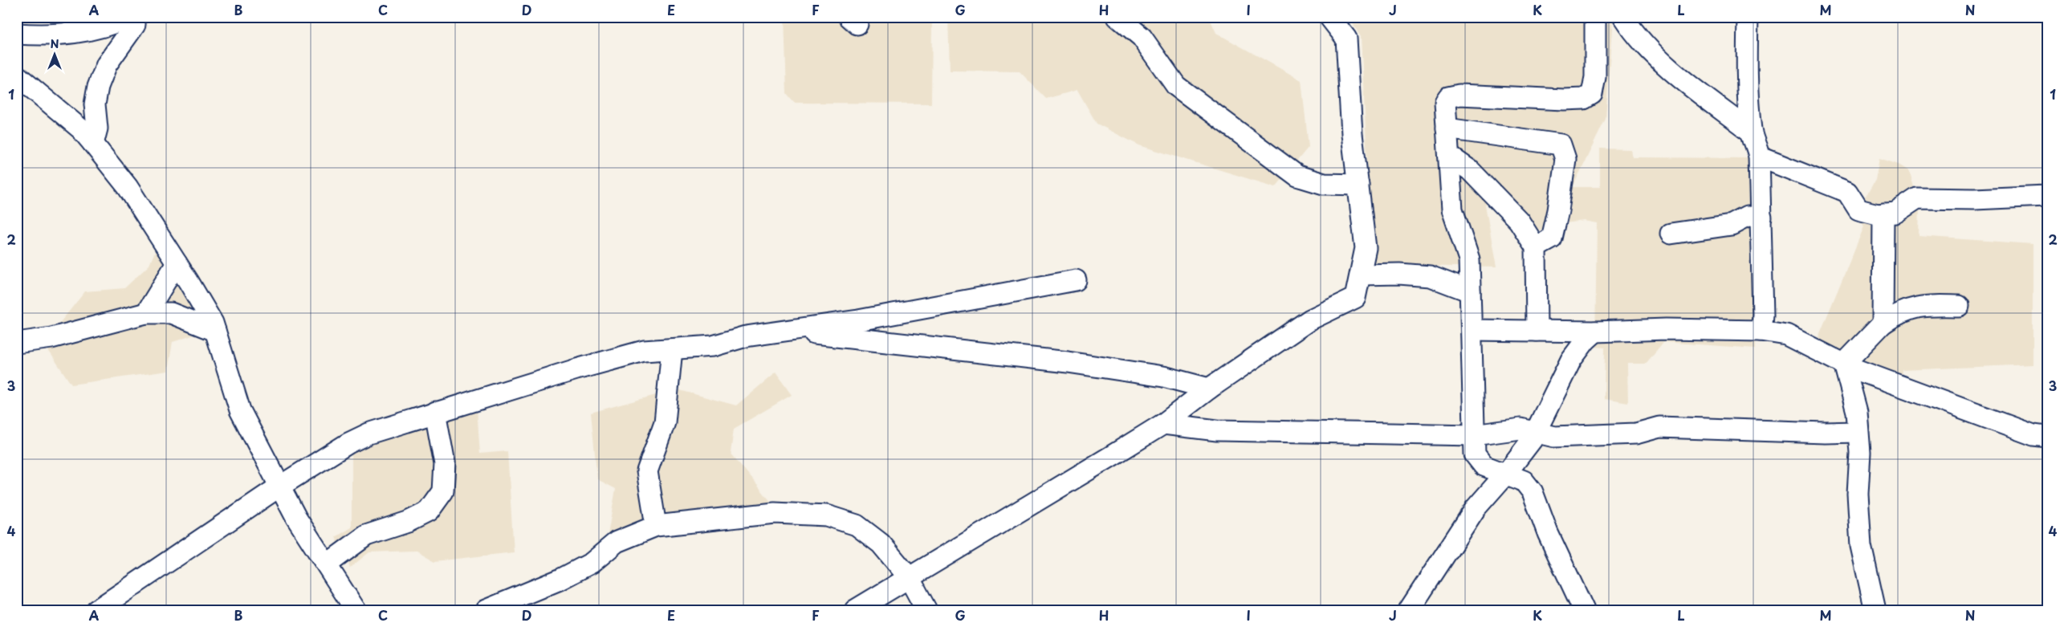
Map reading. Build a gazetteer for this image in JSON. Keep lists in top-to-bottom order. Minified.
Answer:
{"north":"top","grid":{"columns":["A","B","C","D","E","F","G","H","I","J","K","L","M","N"],"rows":["1","2","3","4"]}}
